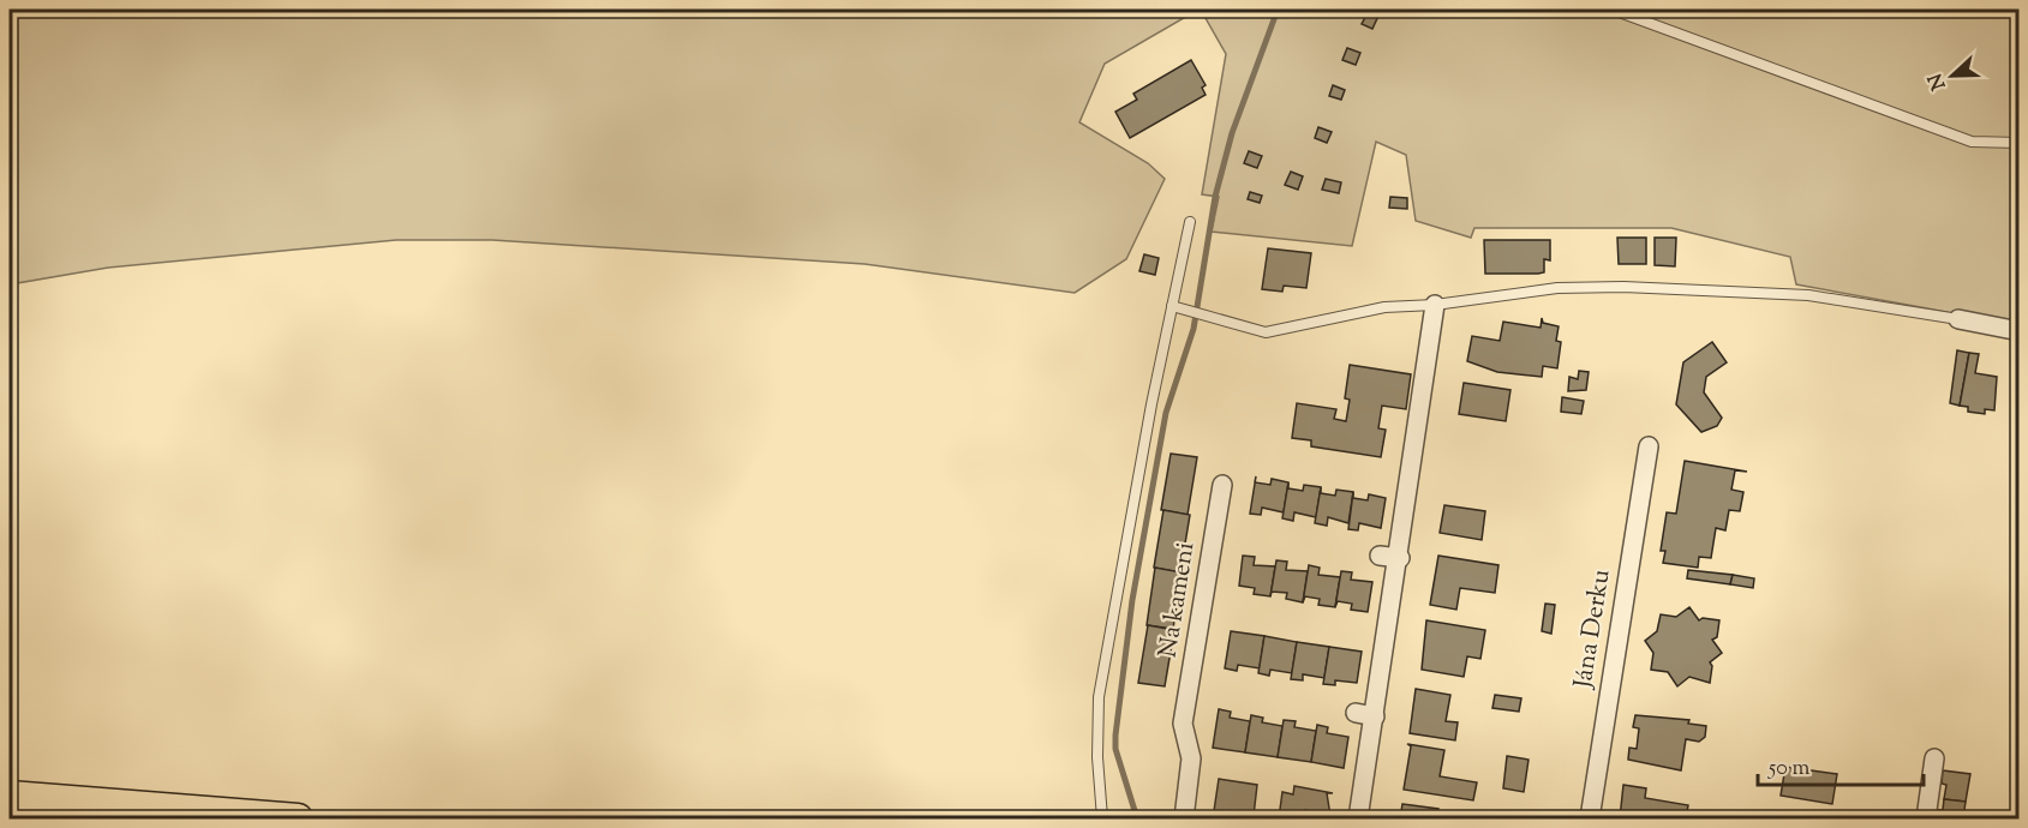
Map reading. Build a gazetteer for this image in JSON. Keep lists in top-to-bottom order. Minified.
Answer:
{"streets":{"street":["Na kameni","Jána Derku"]},"scale_bar":"50 m","north":"left"}
